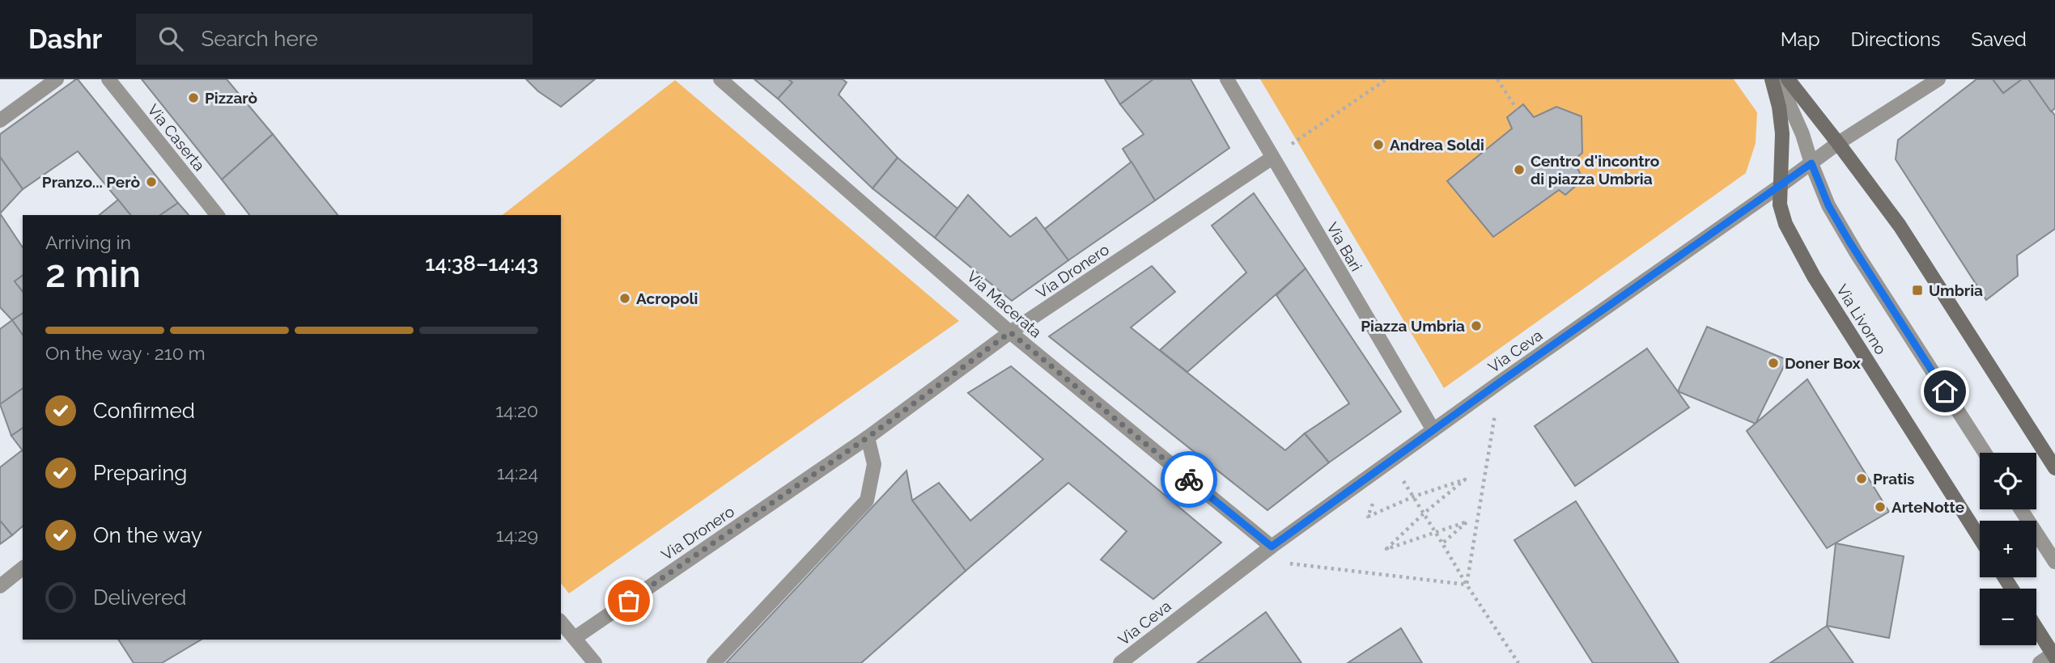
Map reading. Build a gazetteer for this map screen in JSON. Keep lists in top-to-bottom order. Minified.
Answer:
{"streets":{"main road":["Via Livorno"],"street":["Via Caserta","Via Bari","Via Dronero","Via Macerata","Via Ceva"]},"crossings":[["Via Bari","Via Dronero"],["Via Bari","Via Ceva"],["Via Dronero","Via Macerata"],["Via Macerata","Via Ceva"],["Via Livorno","Via Ceva"]],"places":{"other":["Pizzarò","Andrea Soldi","Centro d'incontro di piazza Umbria","Pranzo... Però","Acropoli","Piazza Umbria","Doner Box","Pratis","ArteNotte"],"transit":["Umbria"]},"page":{"header":"Dashr","search":"Search here","nav":["Map","Directions","Saved"],"heading":["2 min","Arriving in","14:38–14:43"],"bar":"On the way · 210 m","list":[["Confirmed","14:20"],["Preparing","14:24"],["On the way","14:29"],"Delivered"],"map_buttons":["+","−"]}}
